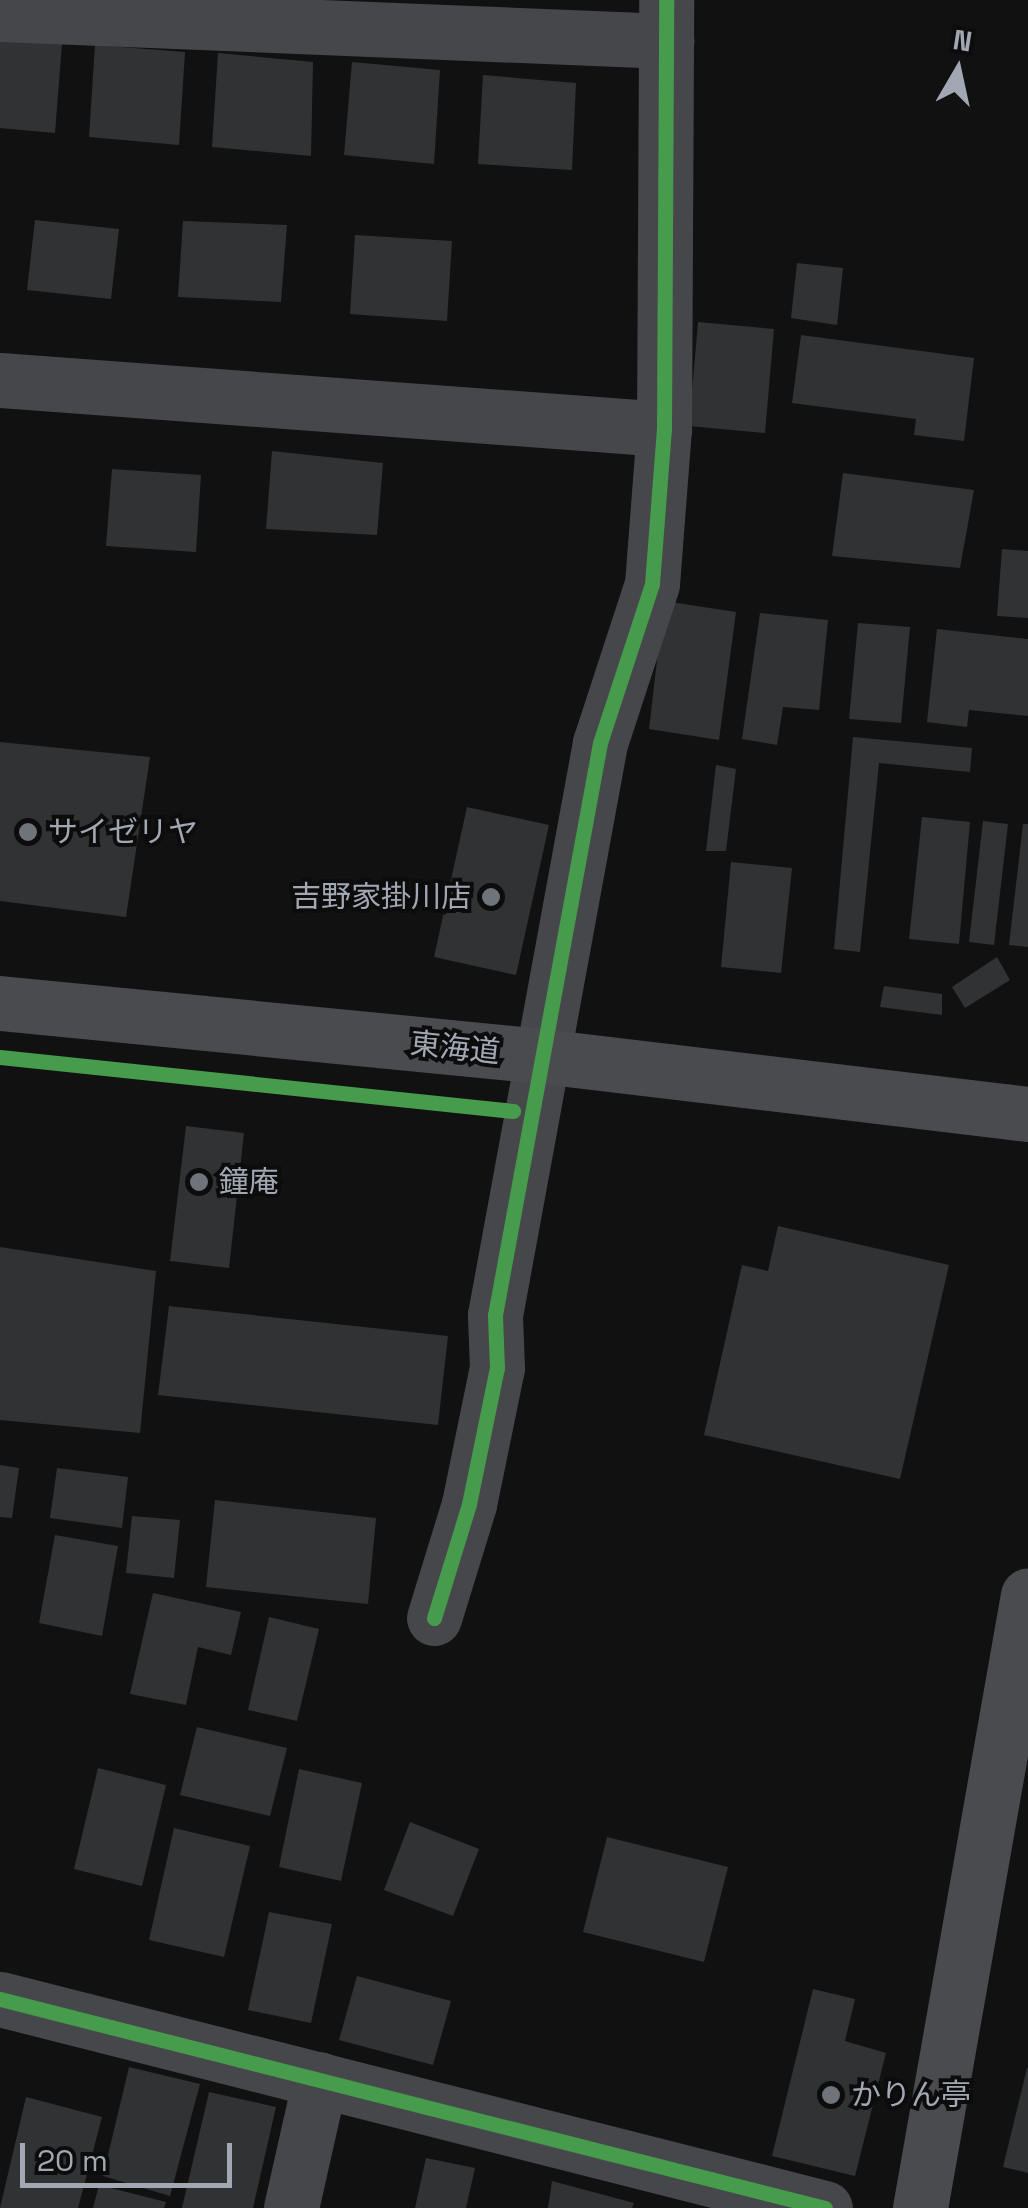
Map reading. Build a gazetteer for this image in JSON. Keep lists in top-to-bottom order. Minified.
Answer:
{"streets":{"main road":["東海道"]},"places":["サイゼリヤ","吉野家掛川店","鐘庵","かりん亭"],"scale_bar":"20 m","north":"top"}
